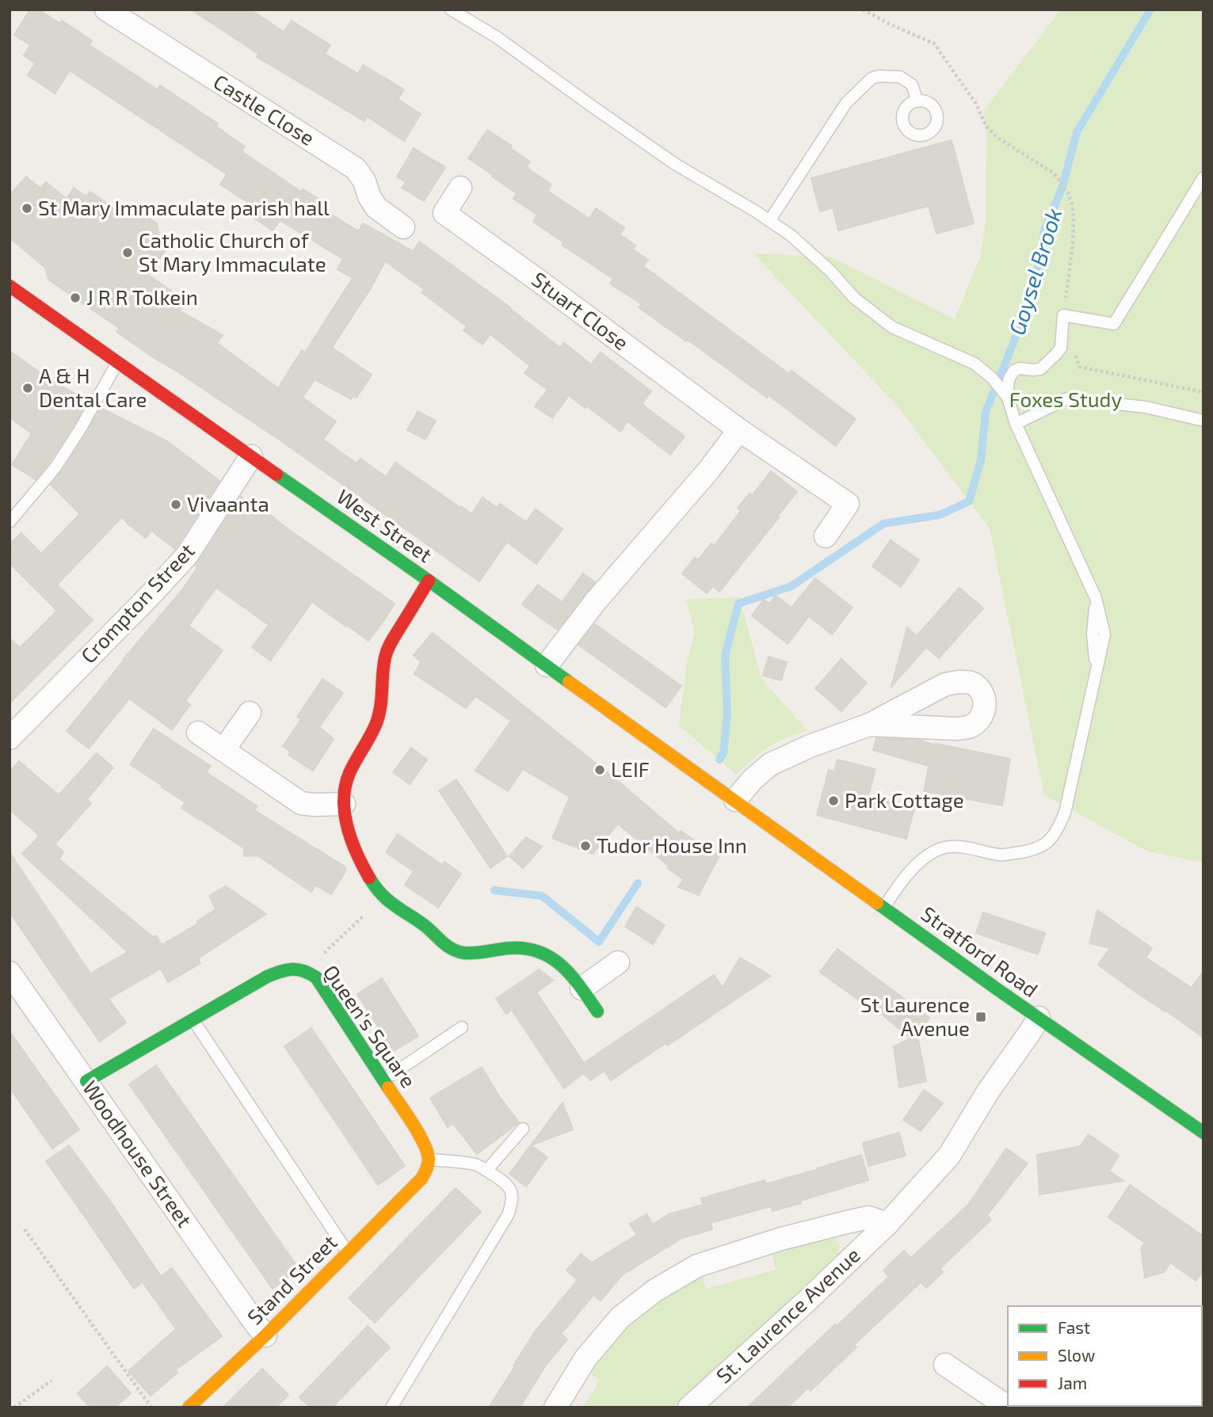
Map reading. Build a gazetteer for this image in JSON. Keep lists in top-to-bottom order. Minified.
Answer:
{"streets":{"main road":["West Street","Stratford Road","Queen's Square","Stand Street"],"street":["Castle Close","Stuart Close","Crompton Street","Woodhouse Street","St. Laurence Avenue"]},"crossings":[["West Street","Crompton Street"],["West Street","Stratford Road"],["Stratford Road","St. Laurence Avenue"],["Queen's Square","Woodhouse Street"],["Queen's Square","Stand Street"],["Woodhouse Street","Stand Street"]],"water":["Goysel Brook"],"parks":["Foxes Study"],"places":{"other":["St Mary Immaculate parish hall","Catholic Church of St Mary Immaculate","J R R Tolkein","A & H Dental Care","Vivaanta","LEIF","Park Cottage","Tudor House Inn"],"transit":["St Laurence Avenue"]},"legend":["Fast","Slow","Jam"]}
